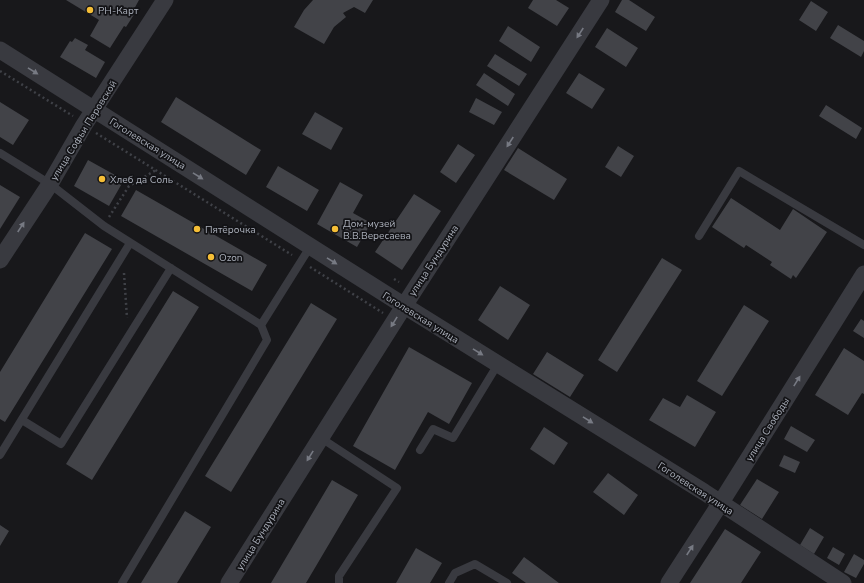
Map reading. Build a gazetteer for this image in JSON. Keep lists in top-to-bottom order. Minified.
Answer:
{"streets":{"street":["улица Софьи Перовской","Гоголевская улица","улица Бундурина","улица Свободы"]},"crossings":[["улица Софьи Перовской","Гоголевская улица"],["Гоголевская улица","улица Бундурина"],["Гоголевская улица","улица Свободы"]],"one_way":["Гоголевская улица","улица Бундурина","улица Свободы"],"places":["РН-Карт","Хлеб да Соль","Пятёрочка","Дом-музей В.В.Вересаева","Ozon"]}
